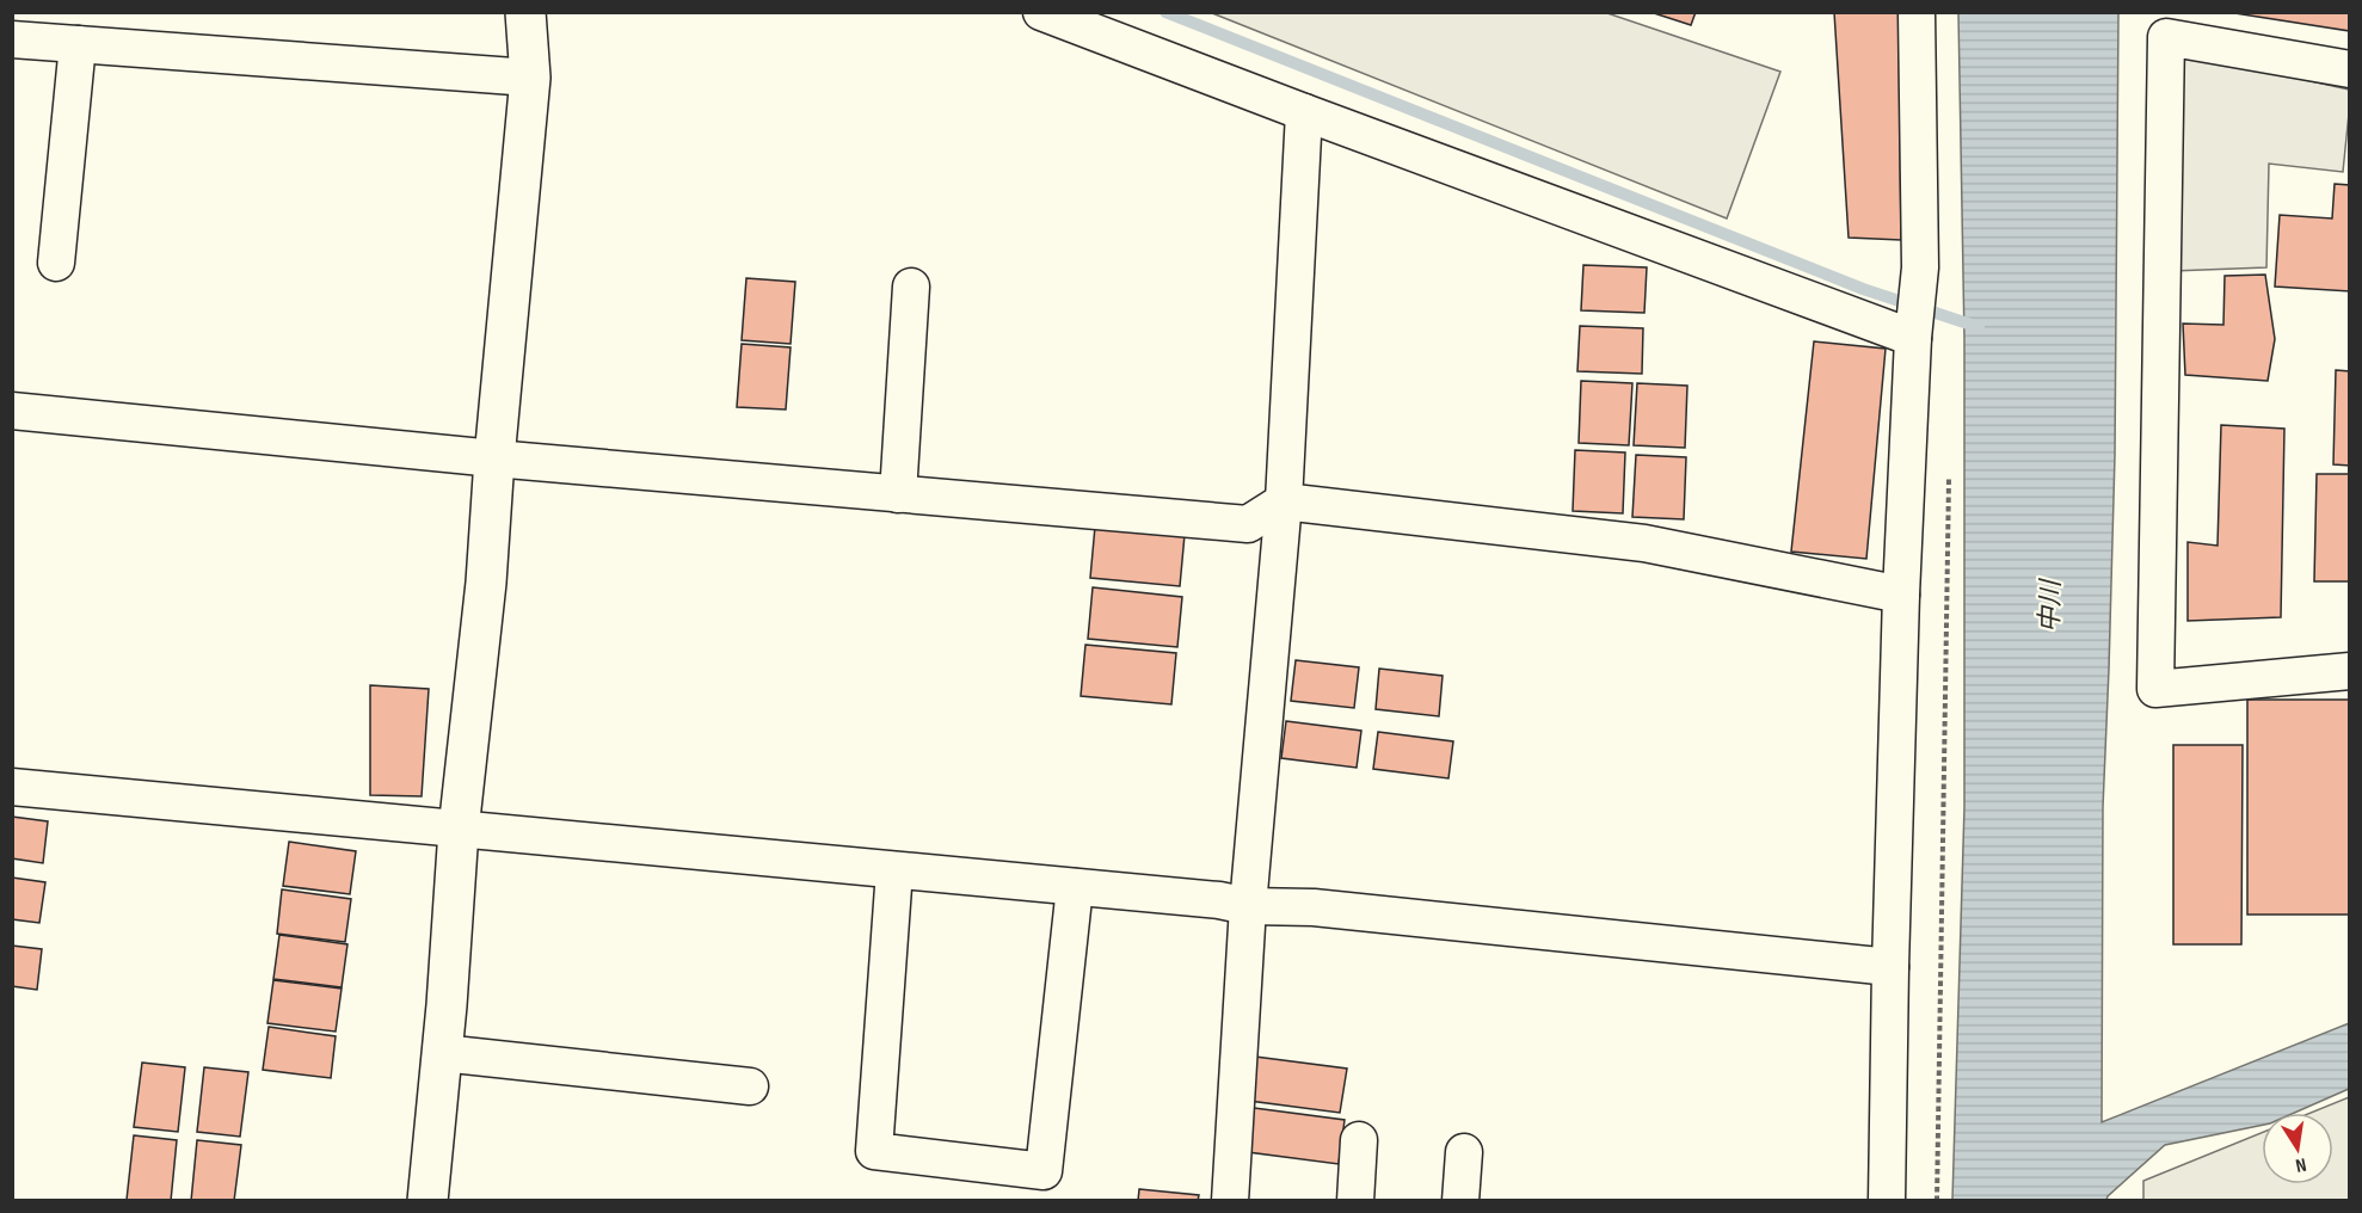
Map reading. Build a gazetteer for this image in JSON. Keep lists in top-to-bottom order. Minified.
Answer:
{"water":["中川"],"north":"bottom"}
